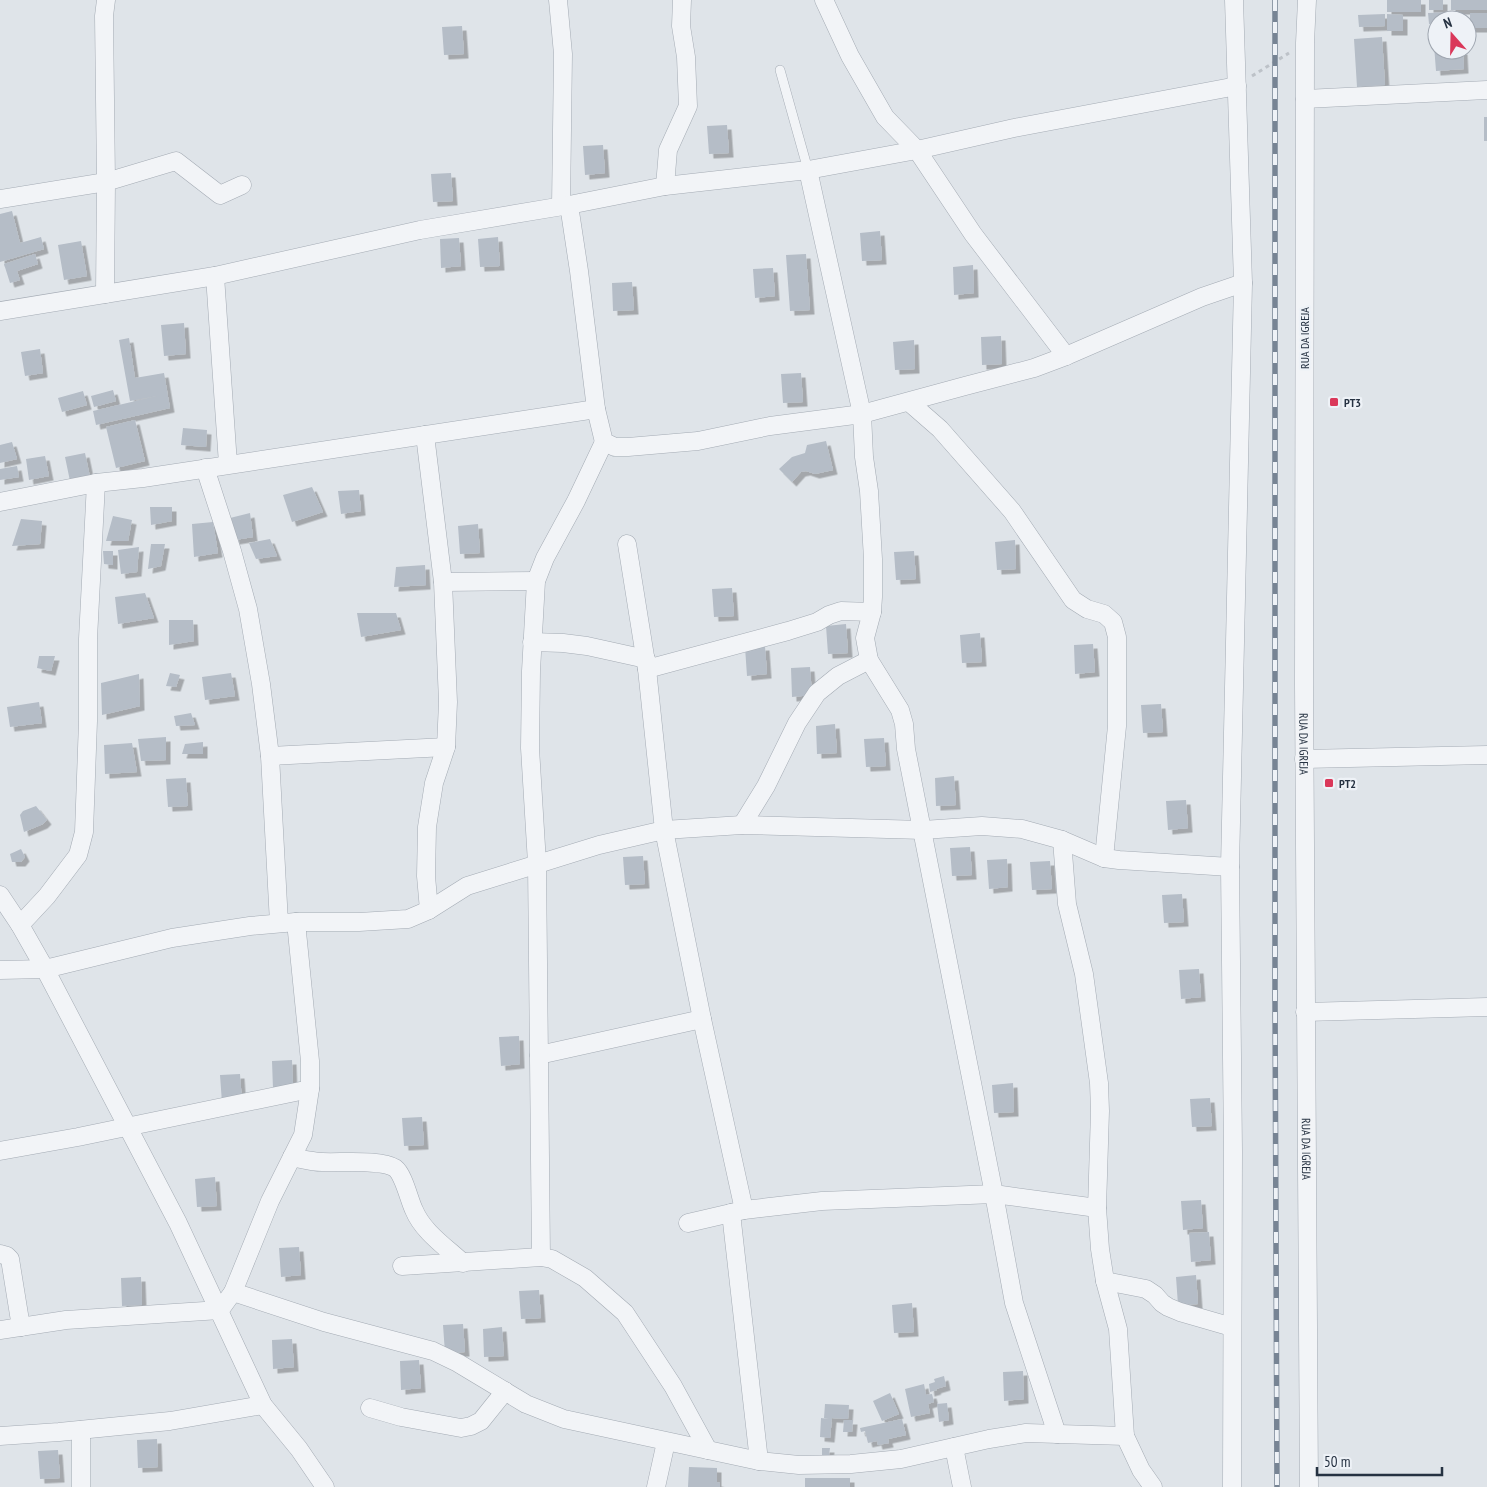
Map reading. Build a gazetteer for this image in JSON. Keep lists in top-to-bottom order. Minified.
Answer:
{"streets":{"street":["RUA DA IGREJA"]},"places":{"transit":["PT3","PT2"]},"scale_bar":"50 m","north":"top"}
